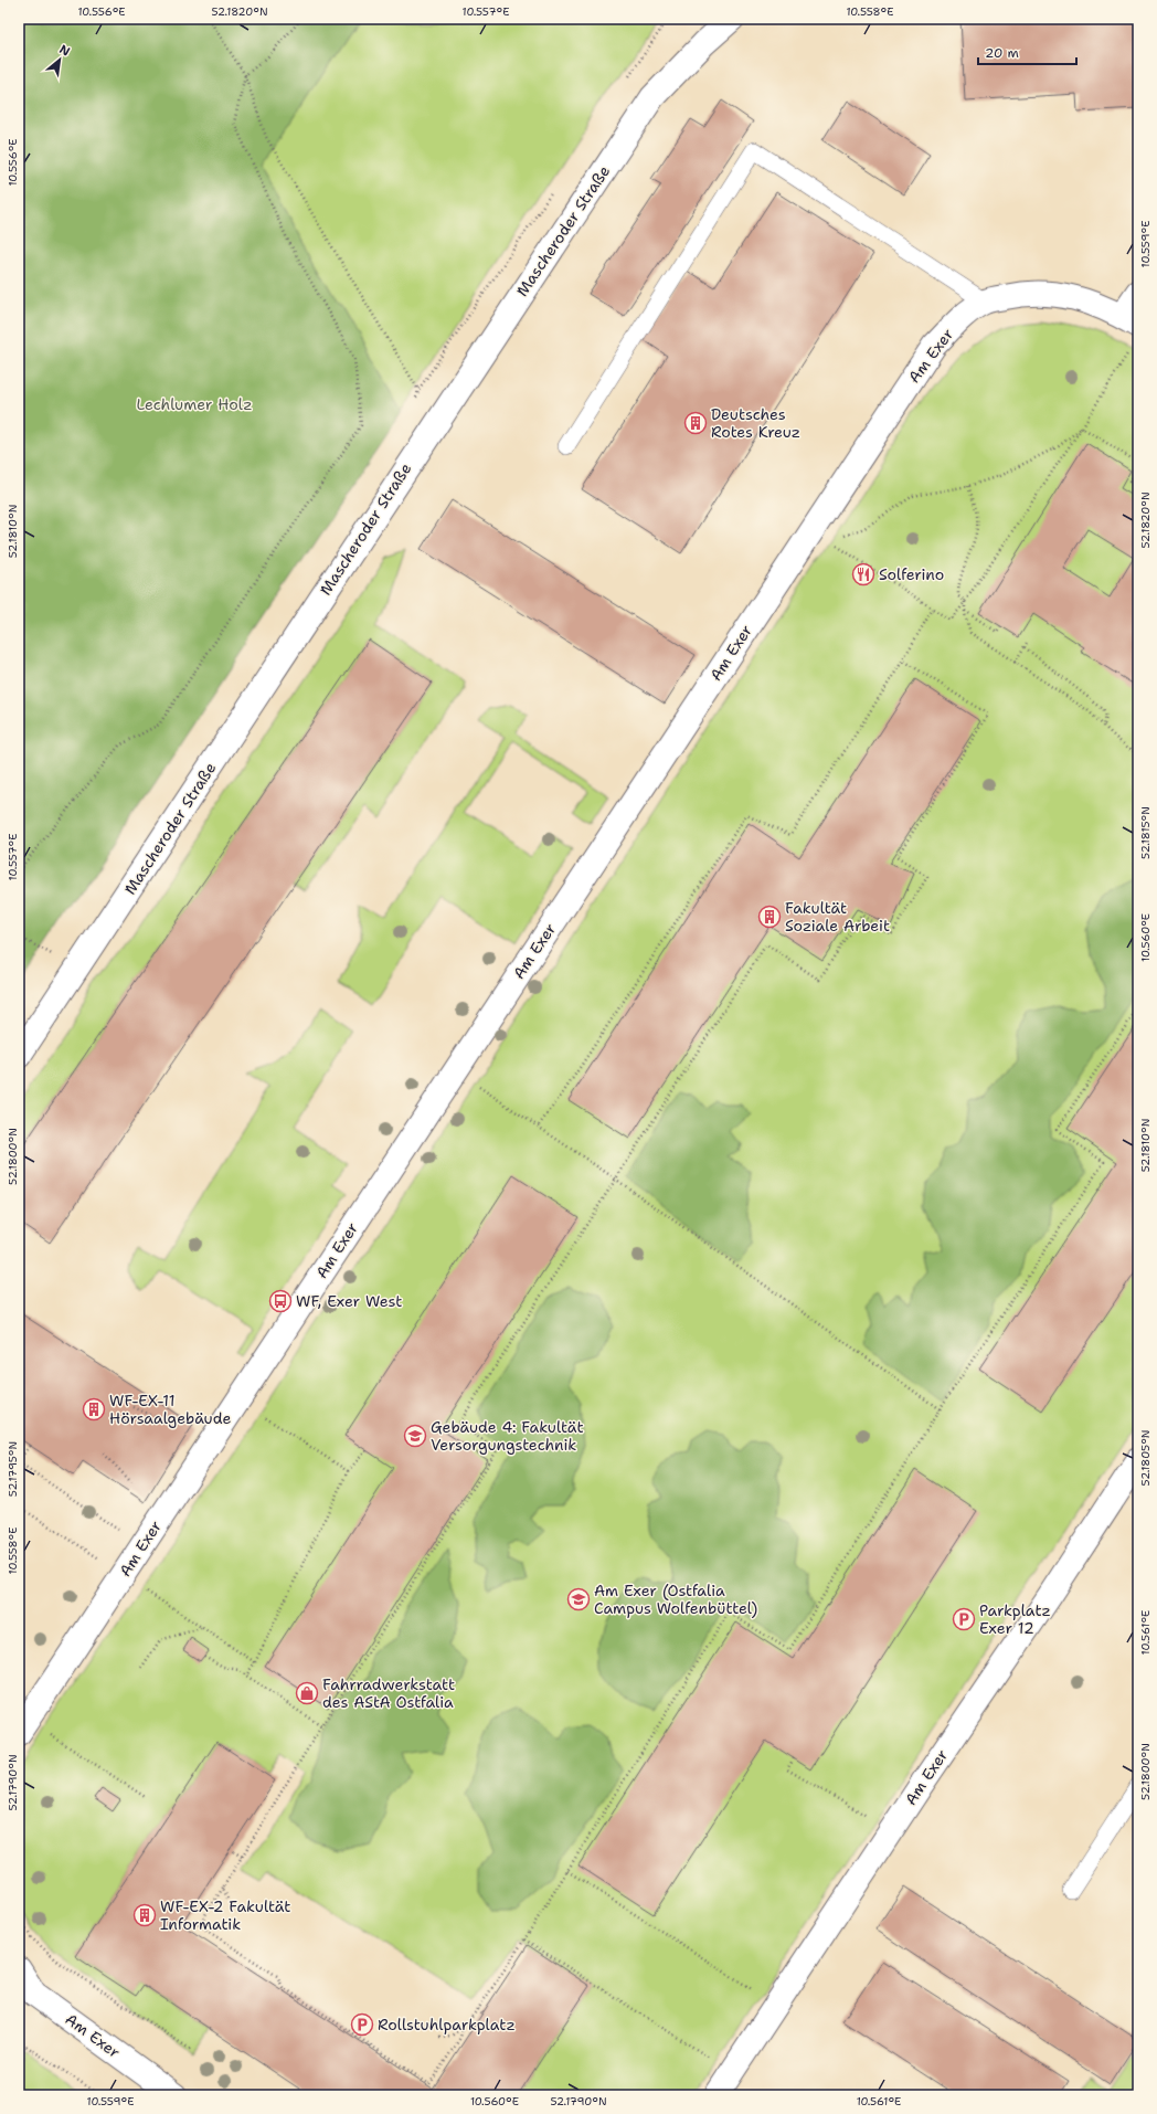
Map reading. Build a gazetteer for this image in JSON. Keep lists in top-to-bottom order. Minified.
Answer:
{"streets":{"street":["Mascheroder Straße","Am Exer"]},"parks":["Lechlumer Holz"],"places":{"building":["Deutsches Rotes Kreuz","Fakultät Soziale Arbeit","WF-EX-11 Hörsaalgebäude","WF-EX-2 Fakultät Informatik"],"restaurant":["Solferino"],"bus stop":["WF, Exer West"],"school or university":["Gebäude 4: Fakultät Versorgungstechnik","Am Exer (Ostfalia Campus Wolfenbüttel)"],"parking":["Parkplatz Exer 12","Rollstuhlparkplatz"],"shop":["Fahrradwerkstatt des AStA Ostfalia"]},"scale_bar":"20 m","north":"top right","coordinates":["10.556°E","52.1820°N","10.557°E","10.558°E","10.559°E","52.1810°N","52.1815°N","10.560°E","52.1800°N","52.1805°N","52.1795°N","10.561°E","52.1790°N"]}
